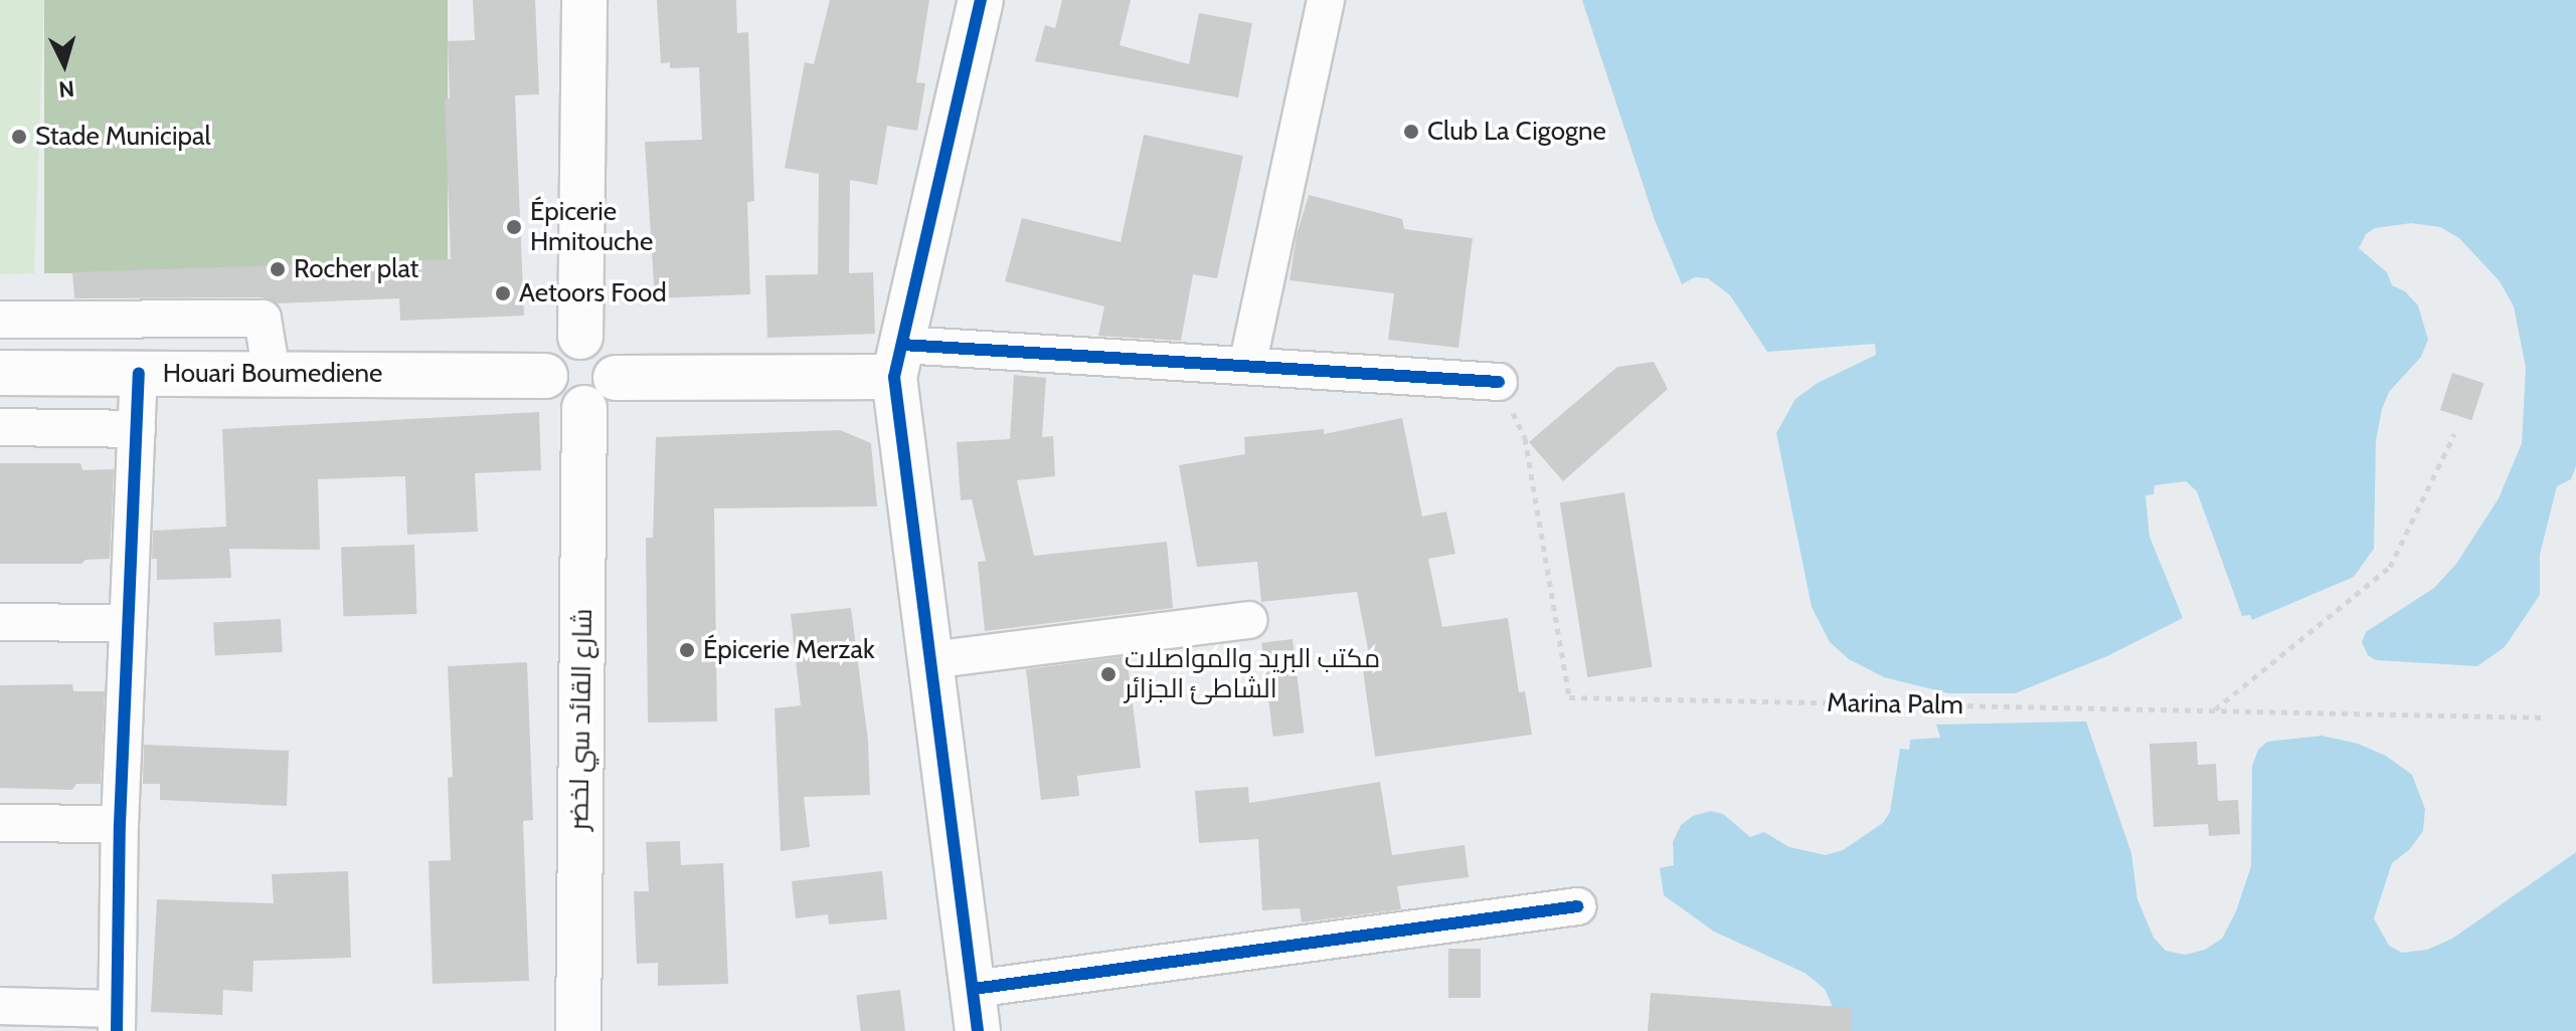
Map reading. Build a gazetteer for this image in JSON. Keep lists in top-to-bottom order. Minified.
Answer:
{"streets":{"main road":["Houari Boumediene","شارع القائد سي لخضر"],"path":["Marina Palm"]},"crossings":[["Houari Boumediene","شارع القائد سي لخضر"]],"places":["Club La Cigogne","Stade Municipal","Épicerie Hmitouche","Rocher plat","Aetoors Food","Épicerie Merzak","مكتب البريد والمواصلات الشاطئ الجزائر"],"north":"bottom"}
